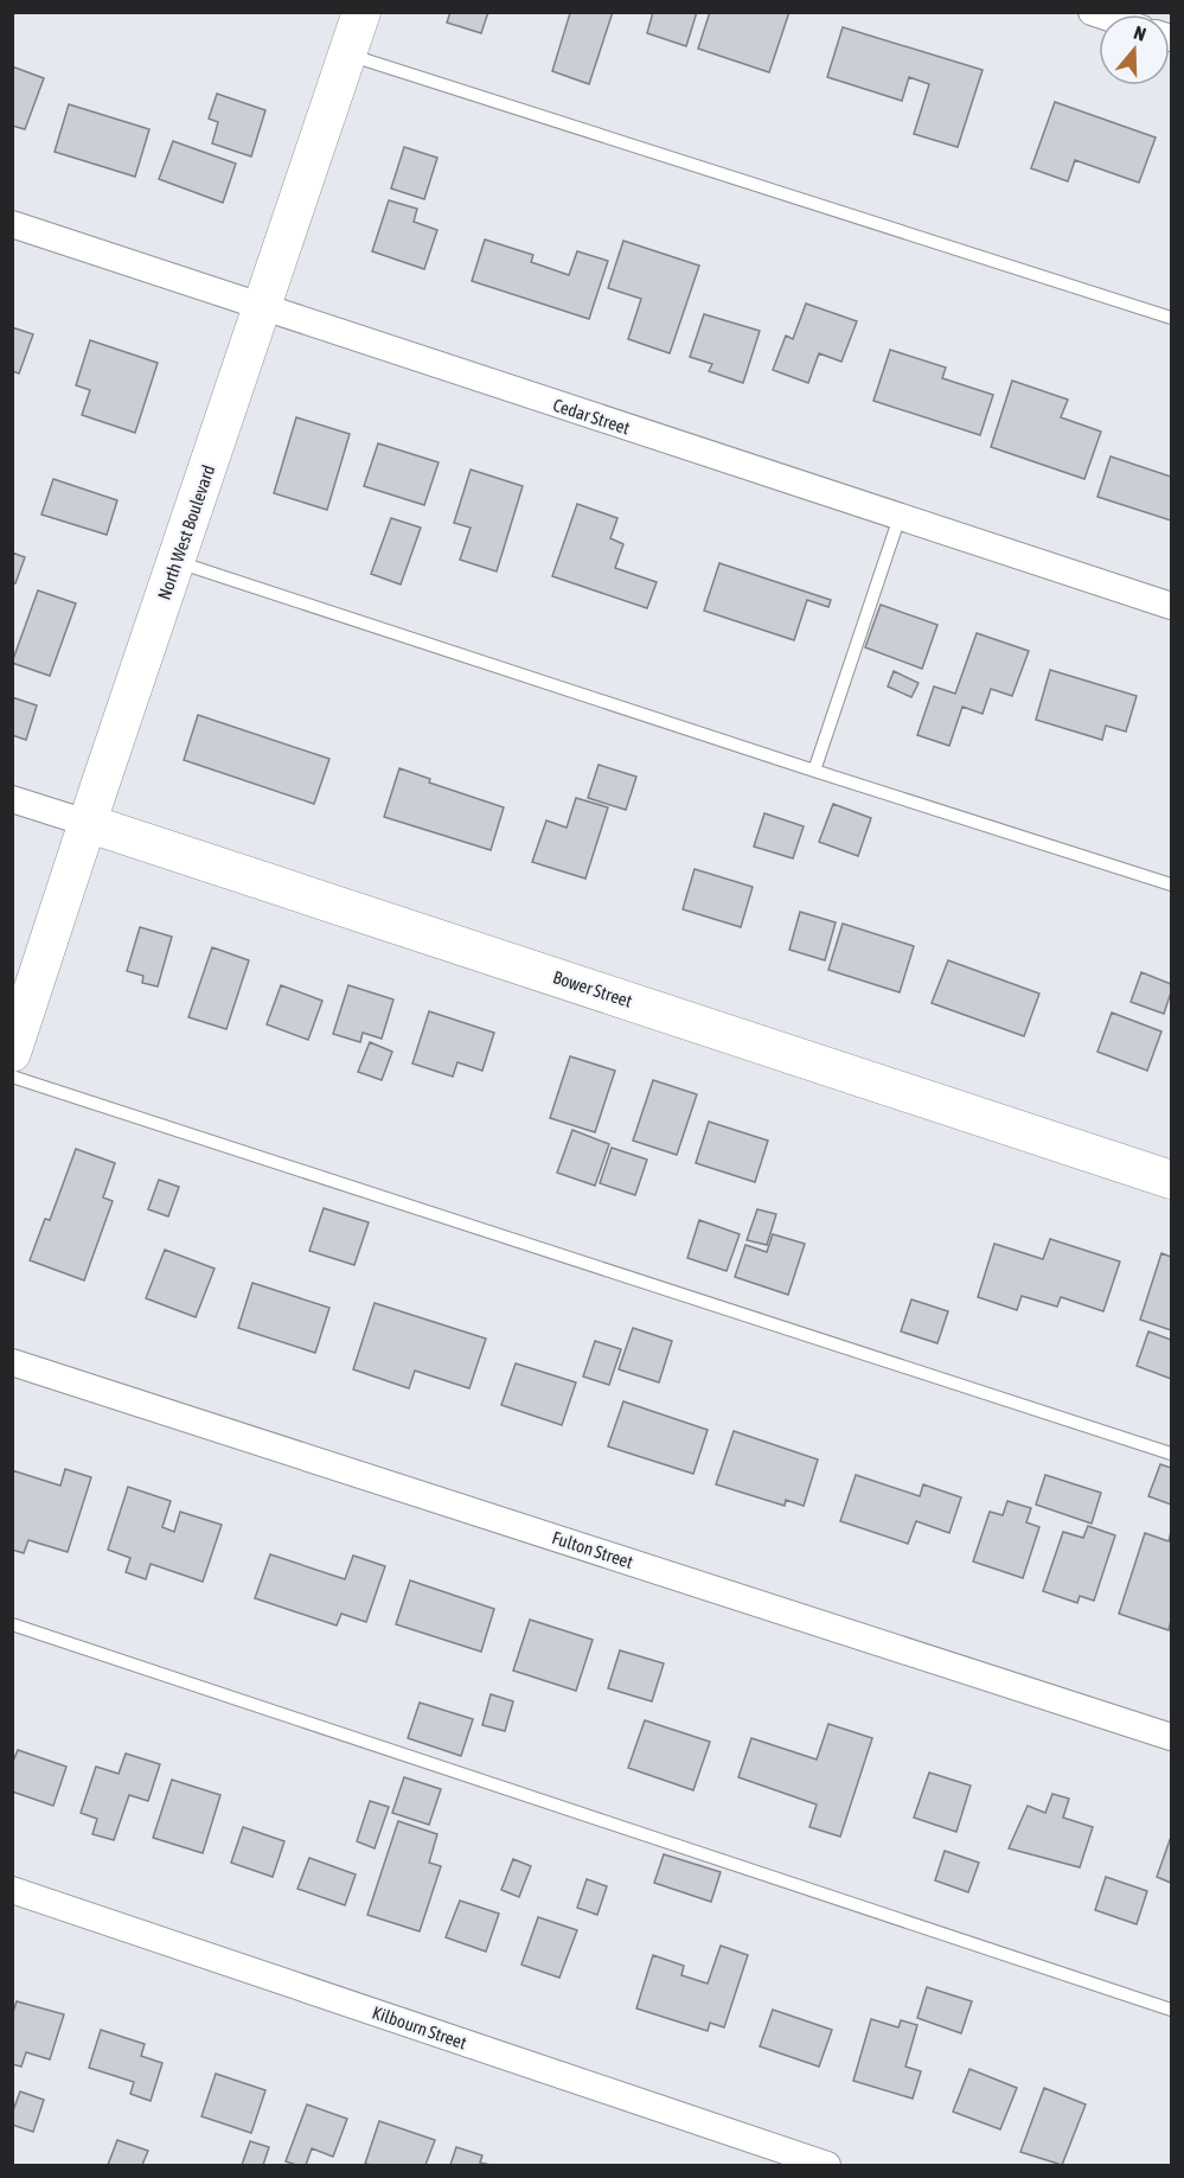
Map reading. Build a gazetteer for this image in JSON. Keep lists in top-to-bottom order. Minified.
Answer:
{"streets":{"street":["Cedar Street","North West Boulevard","Bower Street","Fulton Street","Kilbourn Street"]},"crossings":[["Cedar Street","North West Boulevard"],["North West Boulevard","Bower Street"]],"north":"top"}
